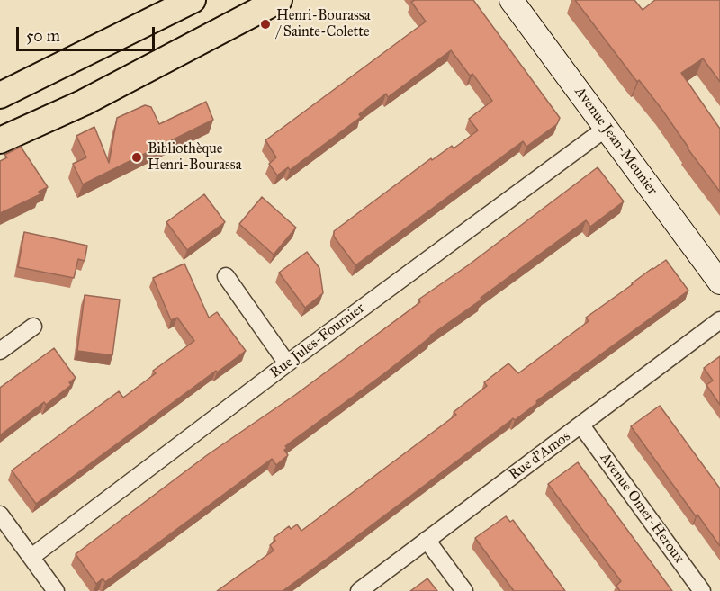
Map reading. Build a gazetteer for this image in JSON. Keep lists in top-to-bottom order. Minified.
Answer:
{"streets":{"street":["Avenue Jean-Meunier","Rue Jules-Fournier","Rue d'Amos","Avenue Omer-Heroux"]},"crossings":[["Avenue Jean-Meunier","Rue Jules-Fournier"],["Rue d'Amos","Avenue Omer-Heroux"]],"places":["Henri-Bourassa / Sainte-Colette","Bibliothèque Henri-Bourassa"],"scale_bar":"50 m"}
